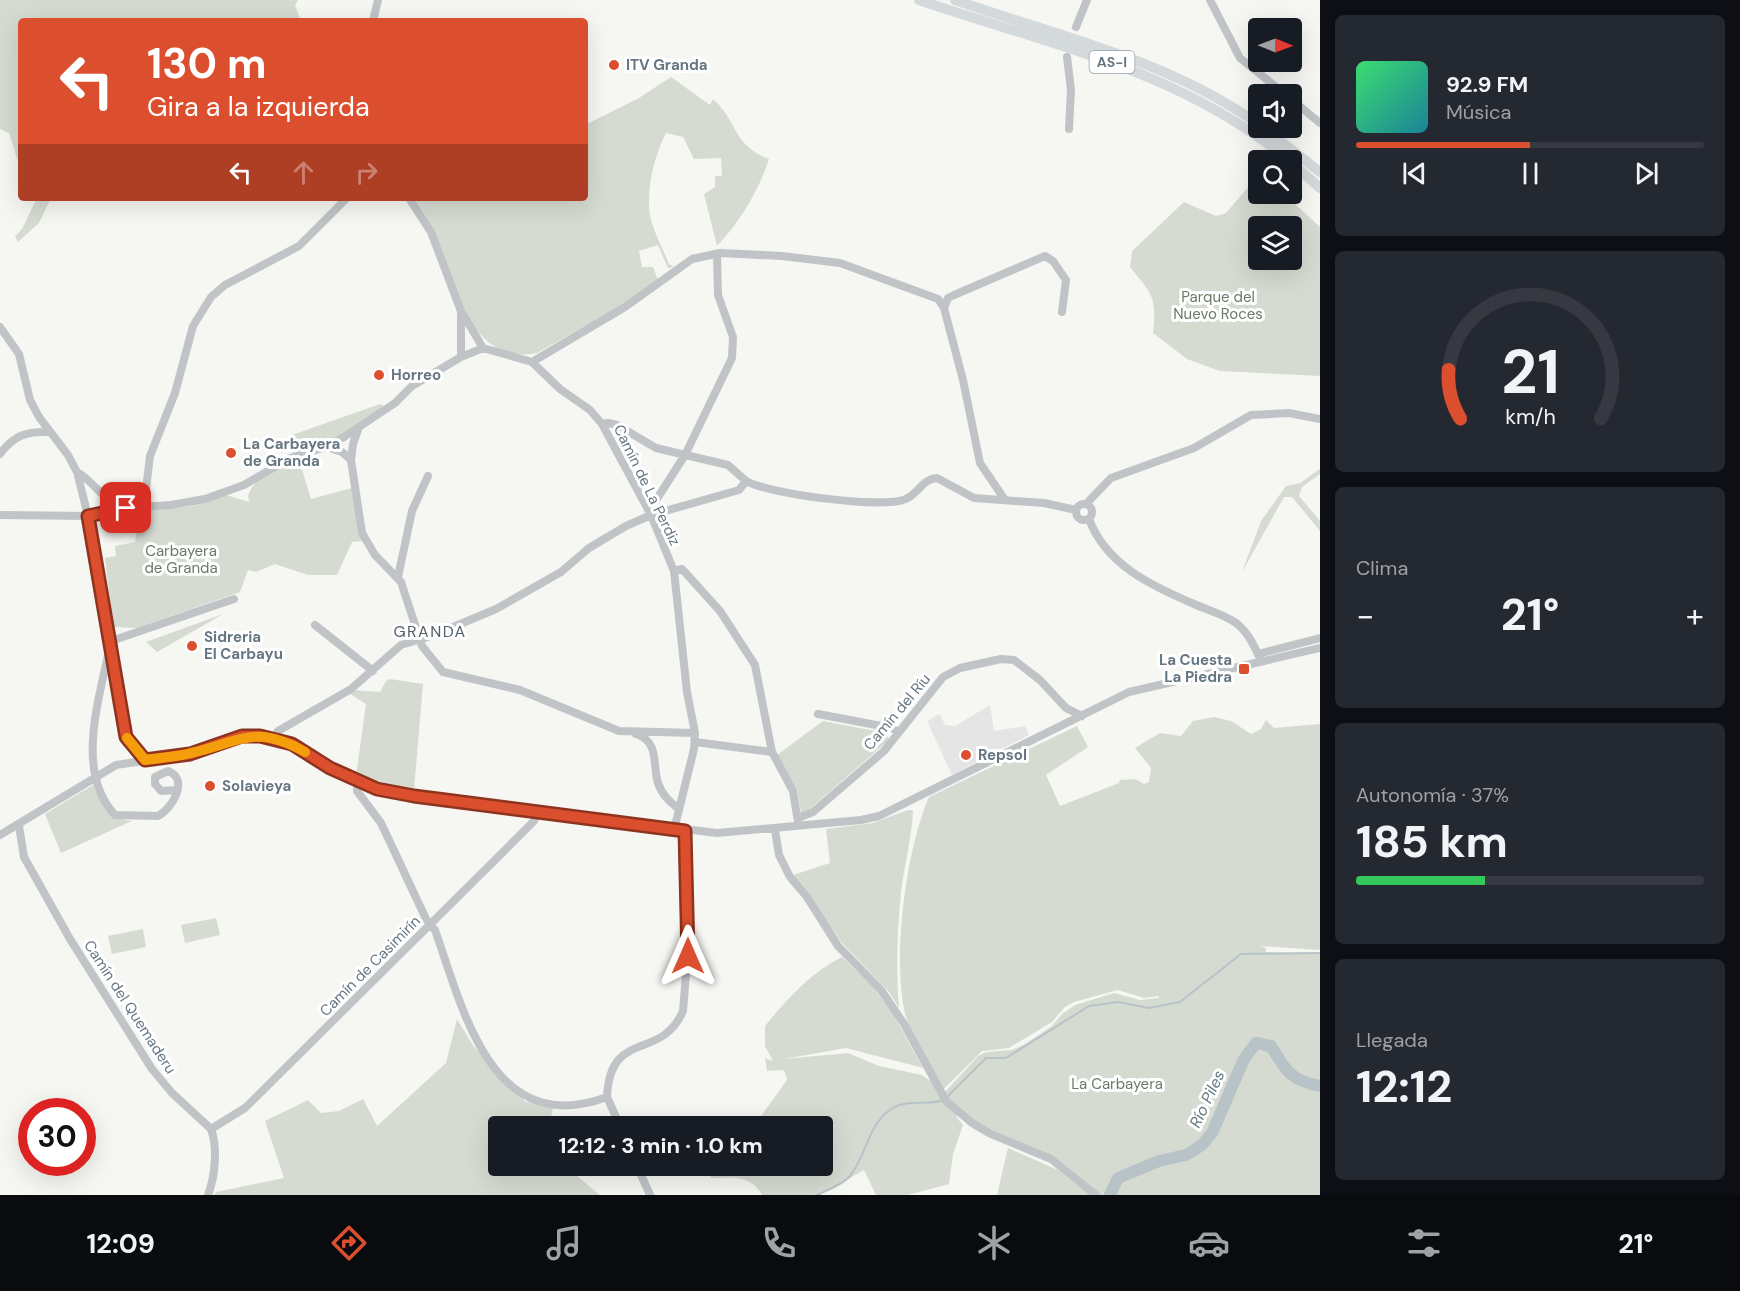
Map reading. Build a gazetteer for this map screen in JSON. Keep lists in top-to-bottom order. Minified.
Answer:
{"streets":{"highway":["AS-I"],"street":["Camín de La Perdiz","Camín del Ríu","Camín de Casimirín","Camín del Quemaderu"]},"crossings":[["Camín de Casimirín","Camín del Quemaderu"]],"districts":["GRANDA"],"water":["Río Piles"],"parks":["Parque del Nuevo Roces","Carbayera de Granda","La Carbayera"],"places":{"other":["ITV Granda","Horreo","La Carbayera de Granda","Sidreria El Carbayu","Repsol","Solavieya"],"transit":["La Cuesta La Piedra"]},"north":"right","page":{"turn":["130 m","Gira a la izquierda"],"song":["92.9 FM","Música"],"tile":["Clima",["Autonomía · 37%","185 km"],["Llegada","12:12"]],"heat":["−","21°","+"],"limit":"30","trip":"12:12 · 3 min · 1.0 km","tabs":["12:09","21°"],"gauge":["21","km/h"]}}
